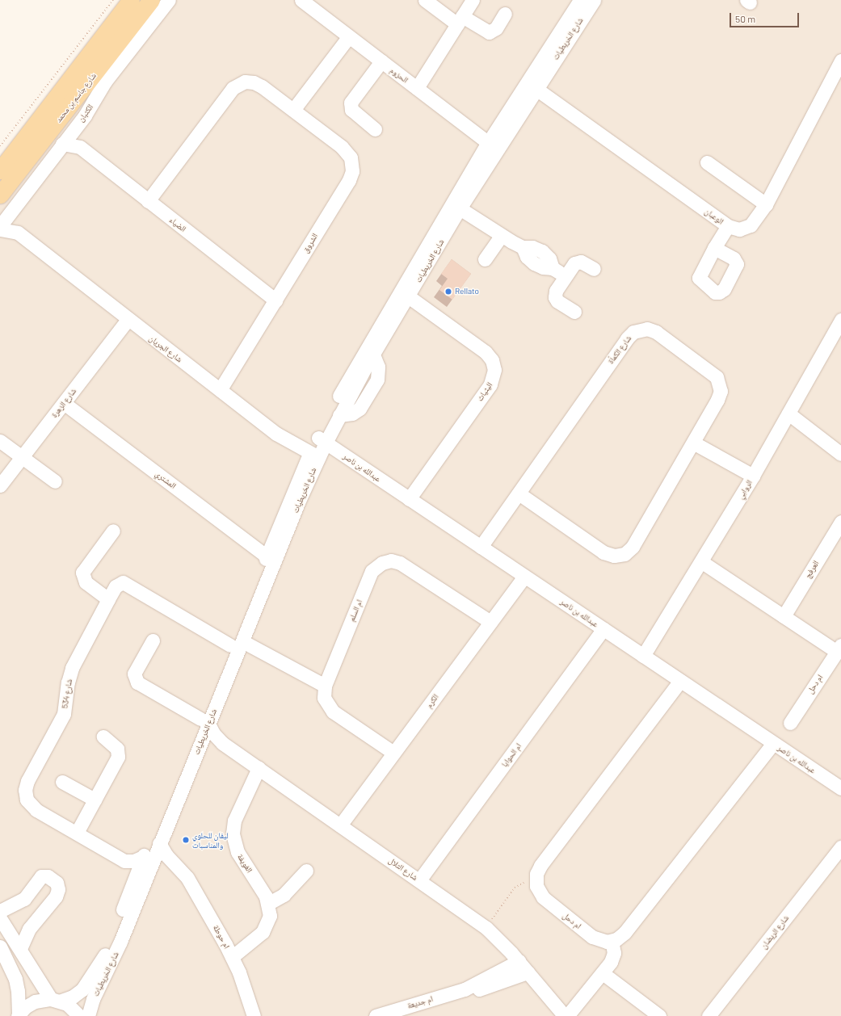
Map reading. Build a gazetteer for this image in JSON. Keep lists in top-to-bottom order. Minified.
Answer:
{"streets":{"main road":["شارع جاسم بن محمد"],"street":["شارع الخريطيات","الحزوم","الكثبان","الوعبان","الضياء","الشروق","شارع الجريان","شارع الكمأة","اليثياث","شارع الزهرة","عبدالله بن ناصر","المشتري","الروابي","العرفج","ام السلم","ام دحل","شارع 534","الكرم","ام الحوايا","الغويفة","شارع التلال","شارع الريضان","ام حوطة","ام جديعة"]},"crossings":[["شارع الخريطيات","الحزوم"],["شارع الخريطيات","الوعبان"],["شارع الخريطيات","شارع الجريان"],["شارع الخريطيات","اليثياث"],["شارع الخريطيات","عبدالله بن ناصر"],["شارع الخريطيات","المشتري"],["شارع الخريطيات","شارع 534"],["شارع الخريطيات","ام حوطة"],["الكثبان","الضياء"],["الكثبان","شارع الجريان"],["الضياء","الشروق"],["الشروق","شارع الجريان"],["شارع الجريان","شارع الزهرة"],["شارع الكمأة","عبدالله بن ناصر"],["اليثياث","عبدالله بن ناصر"],["شارع الزهرة","المشتري"],["عبدالله بن ناصر","الروابي"],["عبدالله بن ناصر","الكرم"],["عبدالله بن ناصر","ام الحوايا"],["ام السلم","شارع 534"],["ام السلم","الكرم"],["الكرم","شارع التلال"],["ام الحوايا","شارع التلال"],["الغويفة","شارع التلال"],["شارع التلال","ام جديعة"]],"places":["Rellato","ليفان للحلوي والمناسبات"],"scale_bar":"50 m"}
